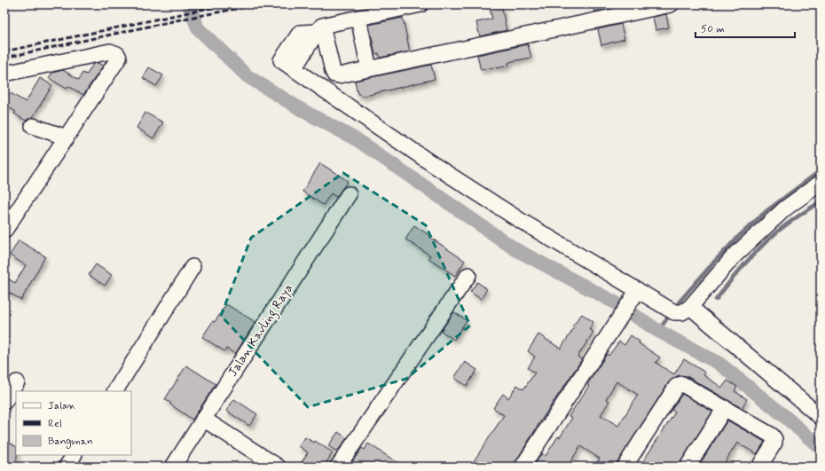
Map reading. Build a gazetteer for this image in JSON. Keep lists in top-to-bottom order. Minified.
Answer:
{"streets":{"street":["Jalan Kavling Raya"]},"legend":["Jalan","Rel","Bangunan"],"scale_bar":"50 m"}
